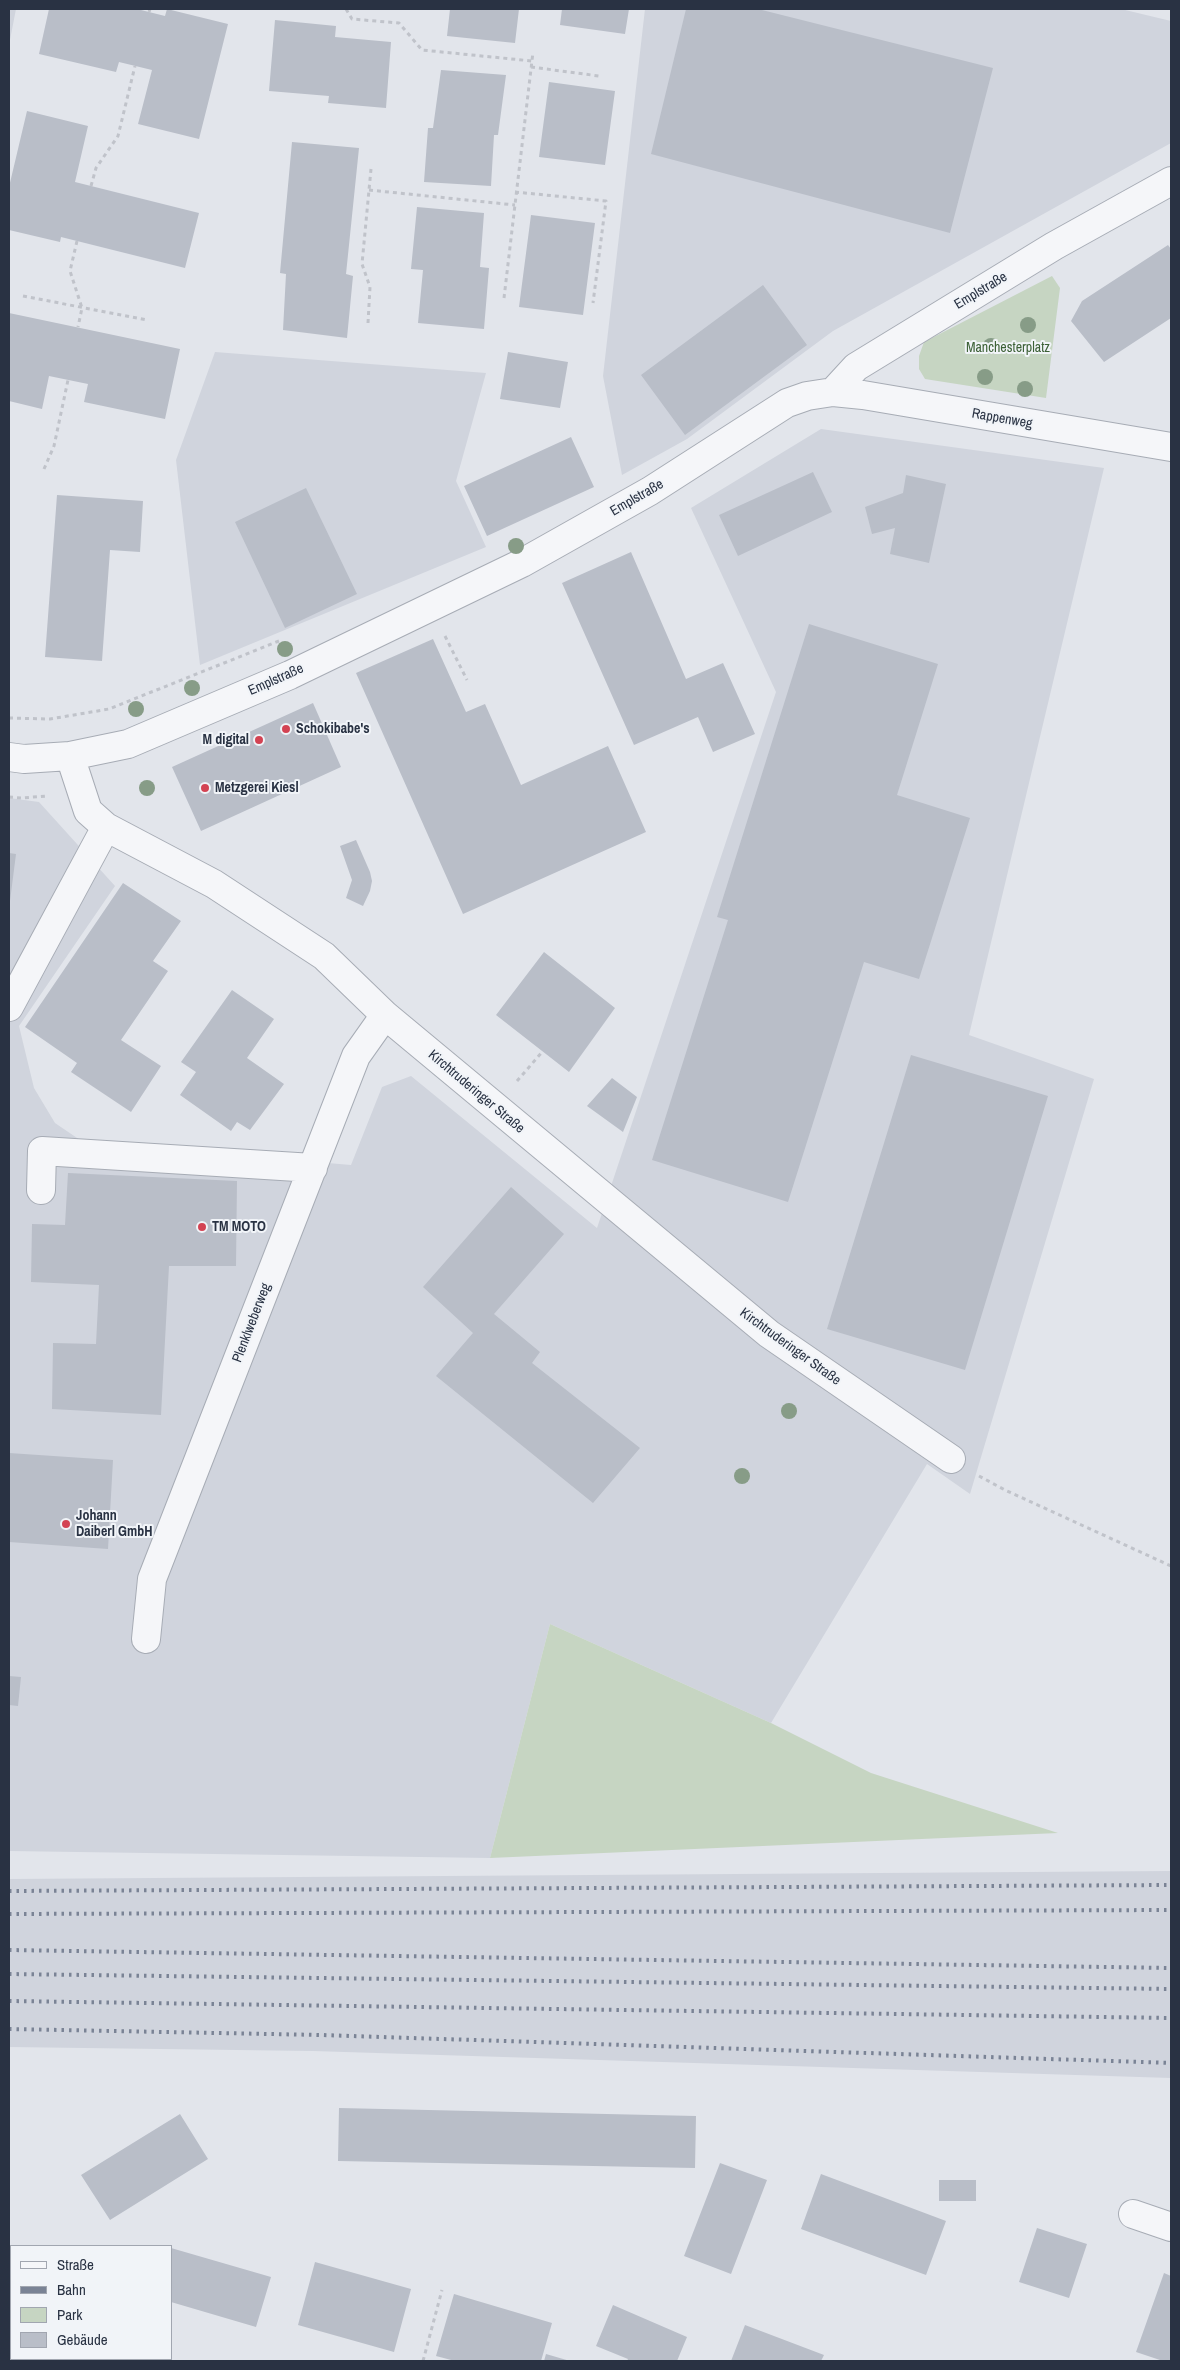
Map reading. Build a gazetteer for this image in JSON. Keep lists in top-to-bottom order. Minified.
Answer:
{"streets":{"street":["Emplstraße","Rappenweg","Kirchtruderinger Straße","Plenklweberweg"]},"crossings":[["Emplstraße","Rappenweg"],["Emplstraße","Kirchtruderinger Straße"],["Kirchtruderinger Straße","Plenklweberweg"]],"parks":["Manchesterplatz"],"places":["Schokibabe's","M digital","Metzgerei Kiesl","TM MOTO","Johann Daiberl GmbH"],"legend":["Straße","Bahn","Park","Gebäude"]}
